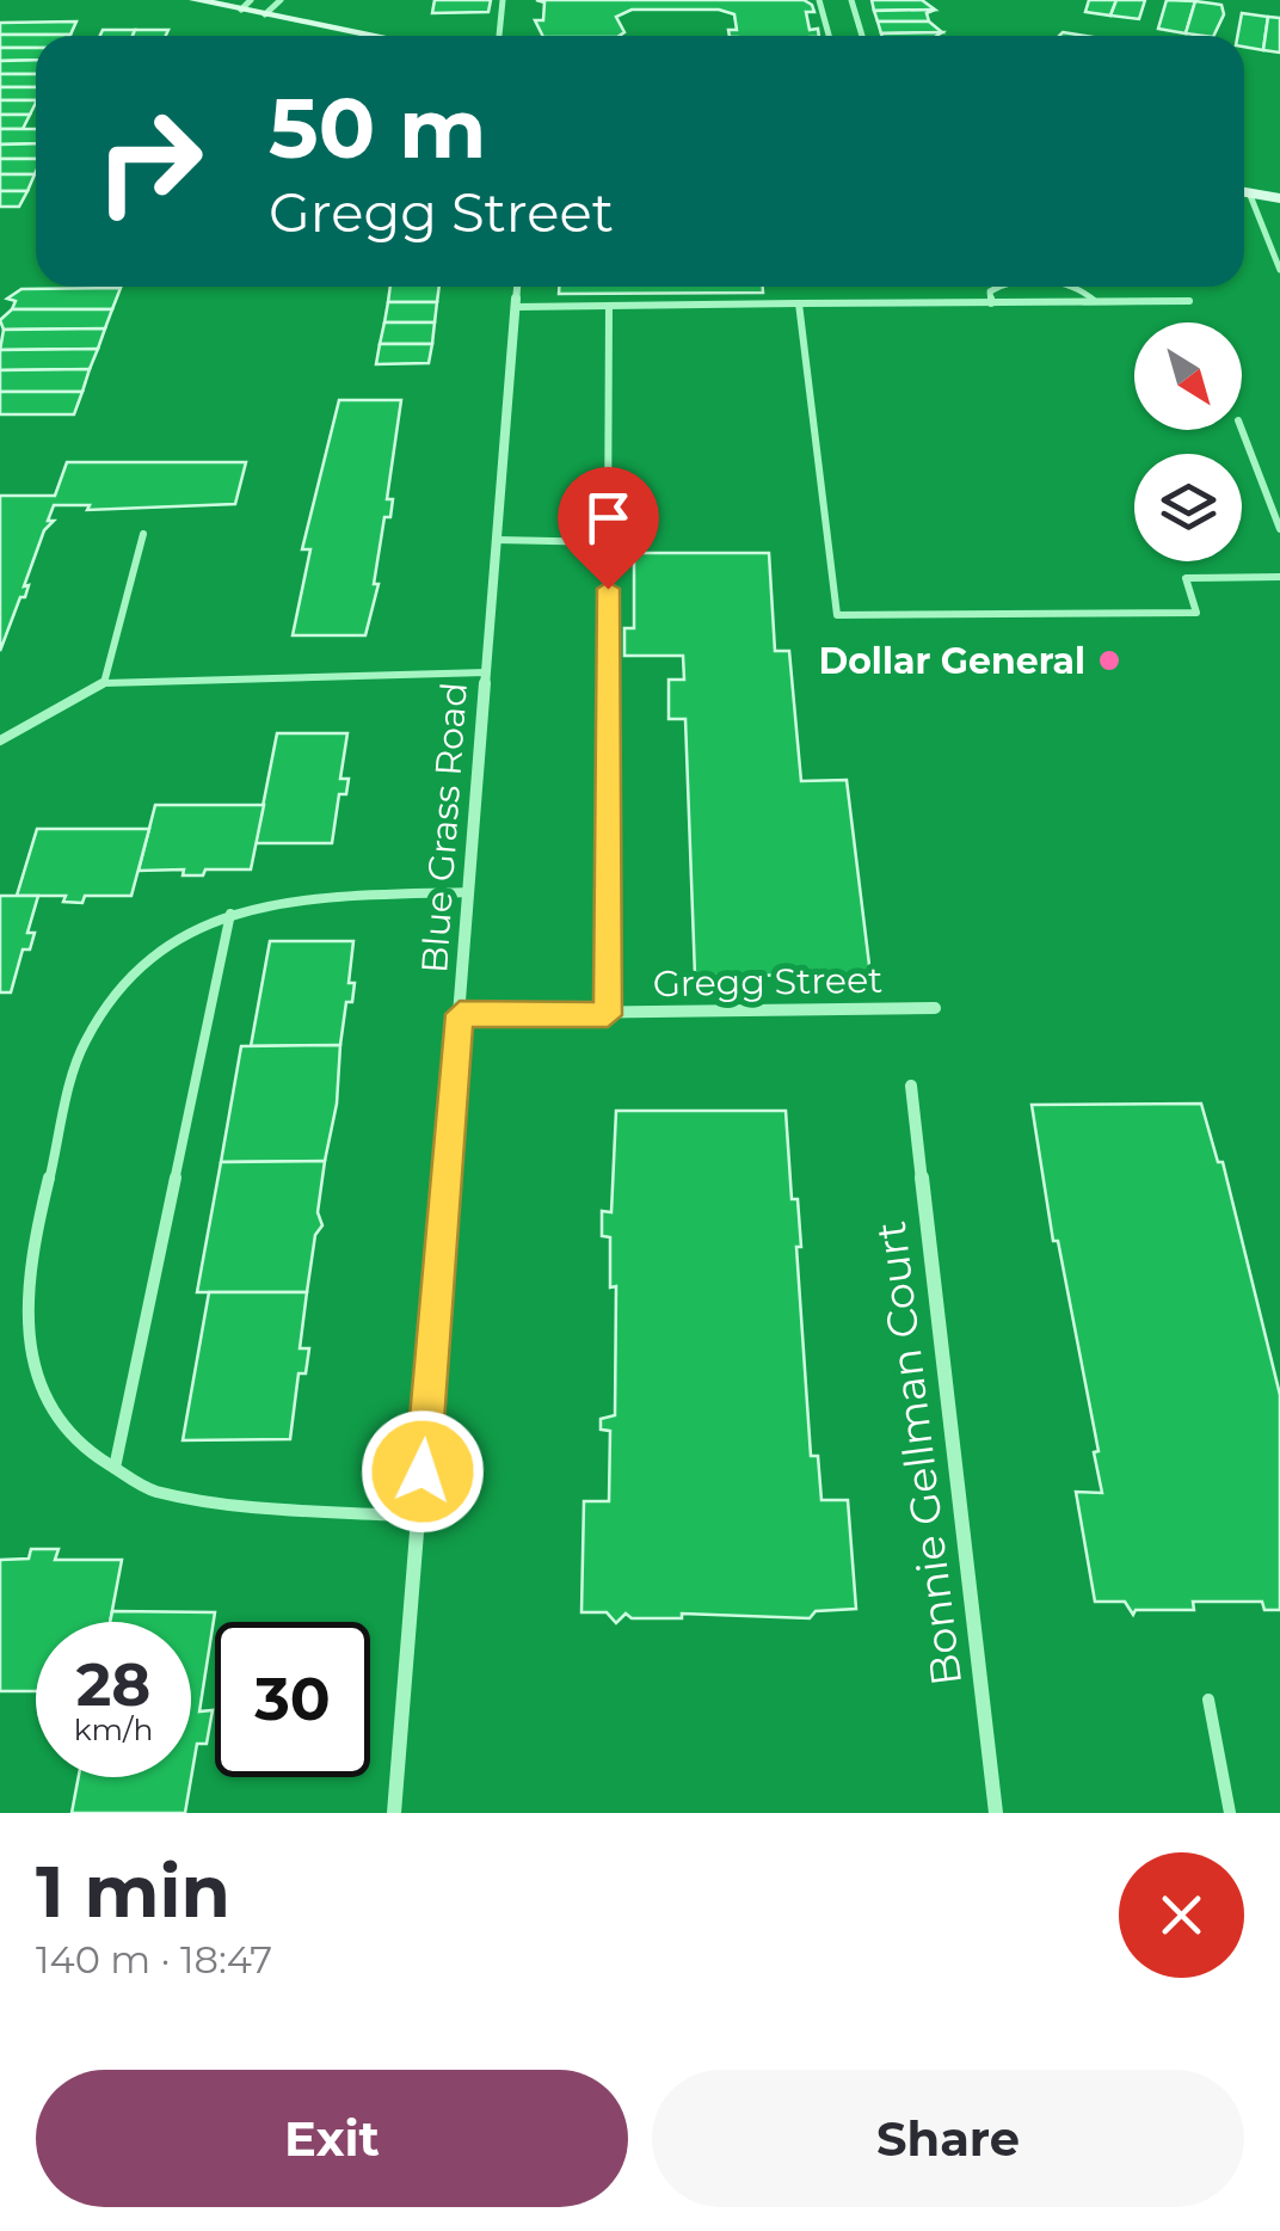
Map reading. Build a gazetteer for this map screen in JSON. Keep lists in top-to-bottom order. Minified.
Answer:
{"streets":{"street":["Blue Grass Road","Gregg Street","Bonnie Gellman Court"]},"crossings":[["Blue Grass Road","Gregg Street"]],"places":["Dollar General"],"north":"bottom right","page":{"turn":["50 m","Gregg Street"],"speed":"28 km/h","limit":"30","heading":["1 min","140 m · 18:47"],"buttons":["Exit","Share"]}}
